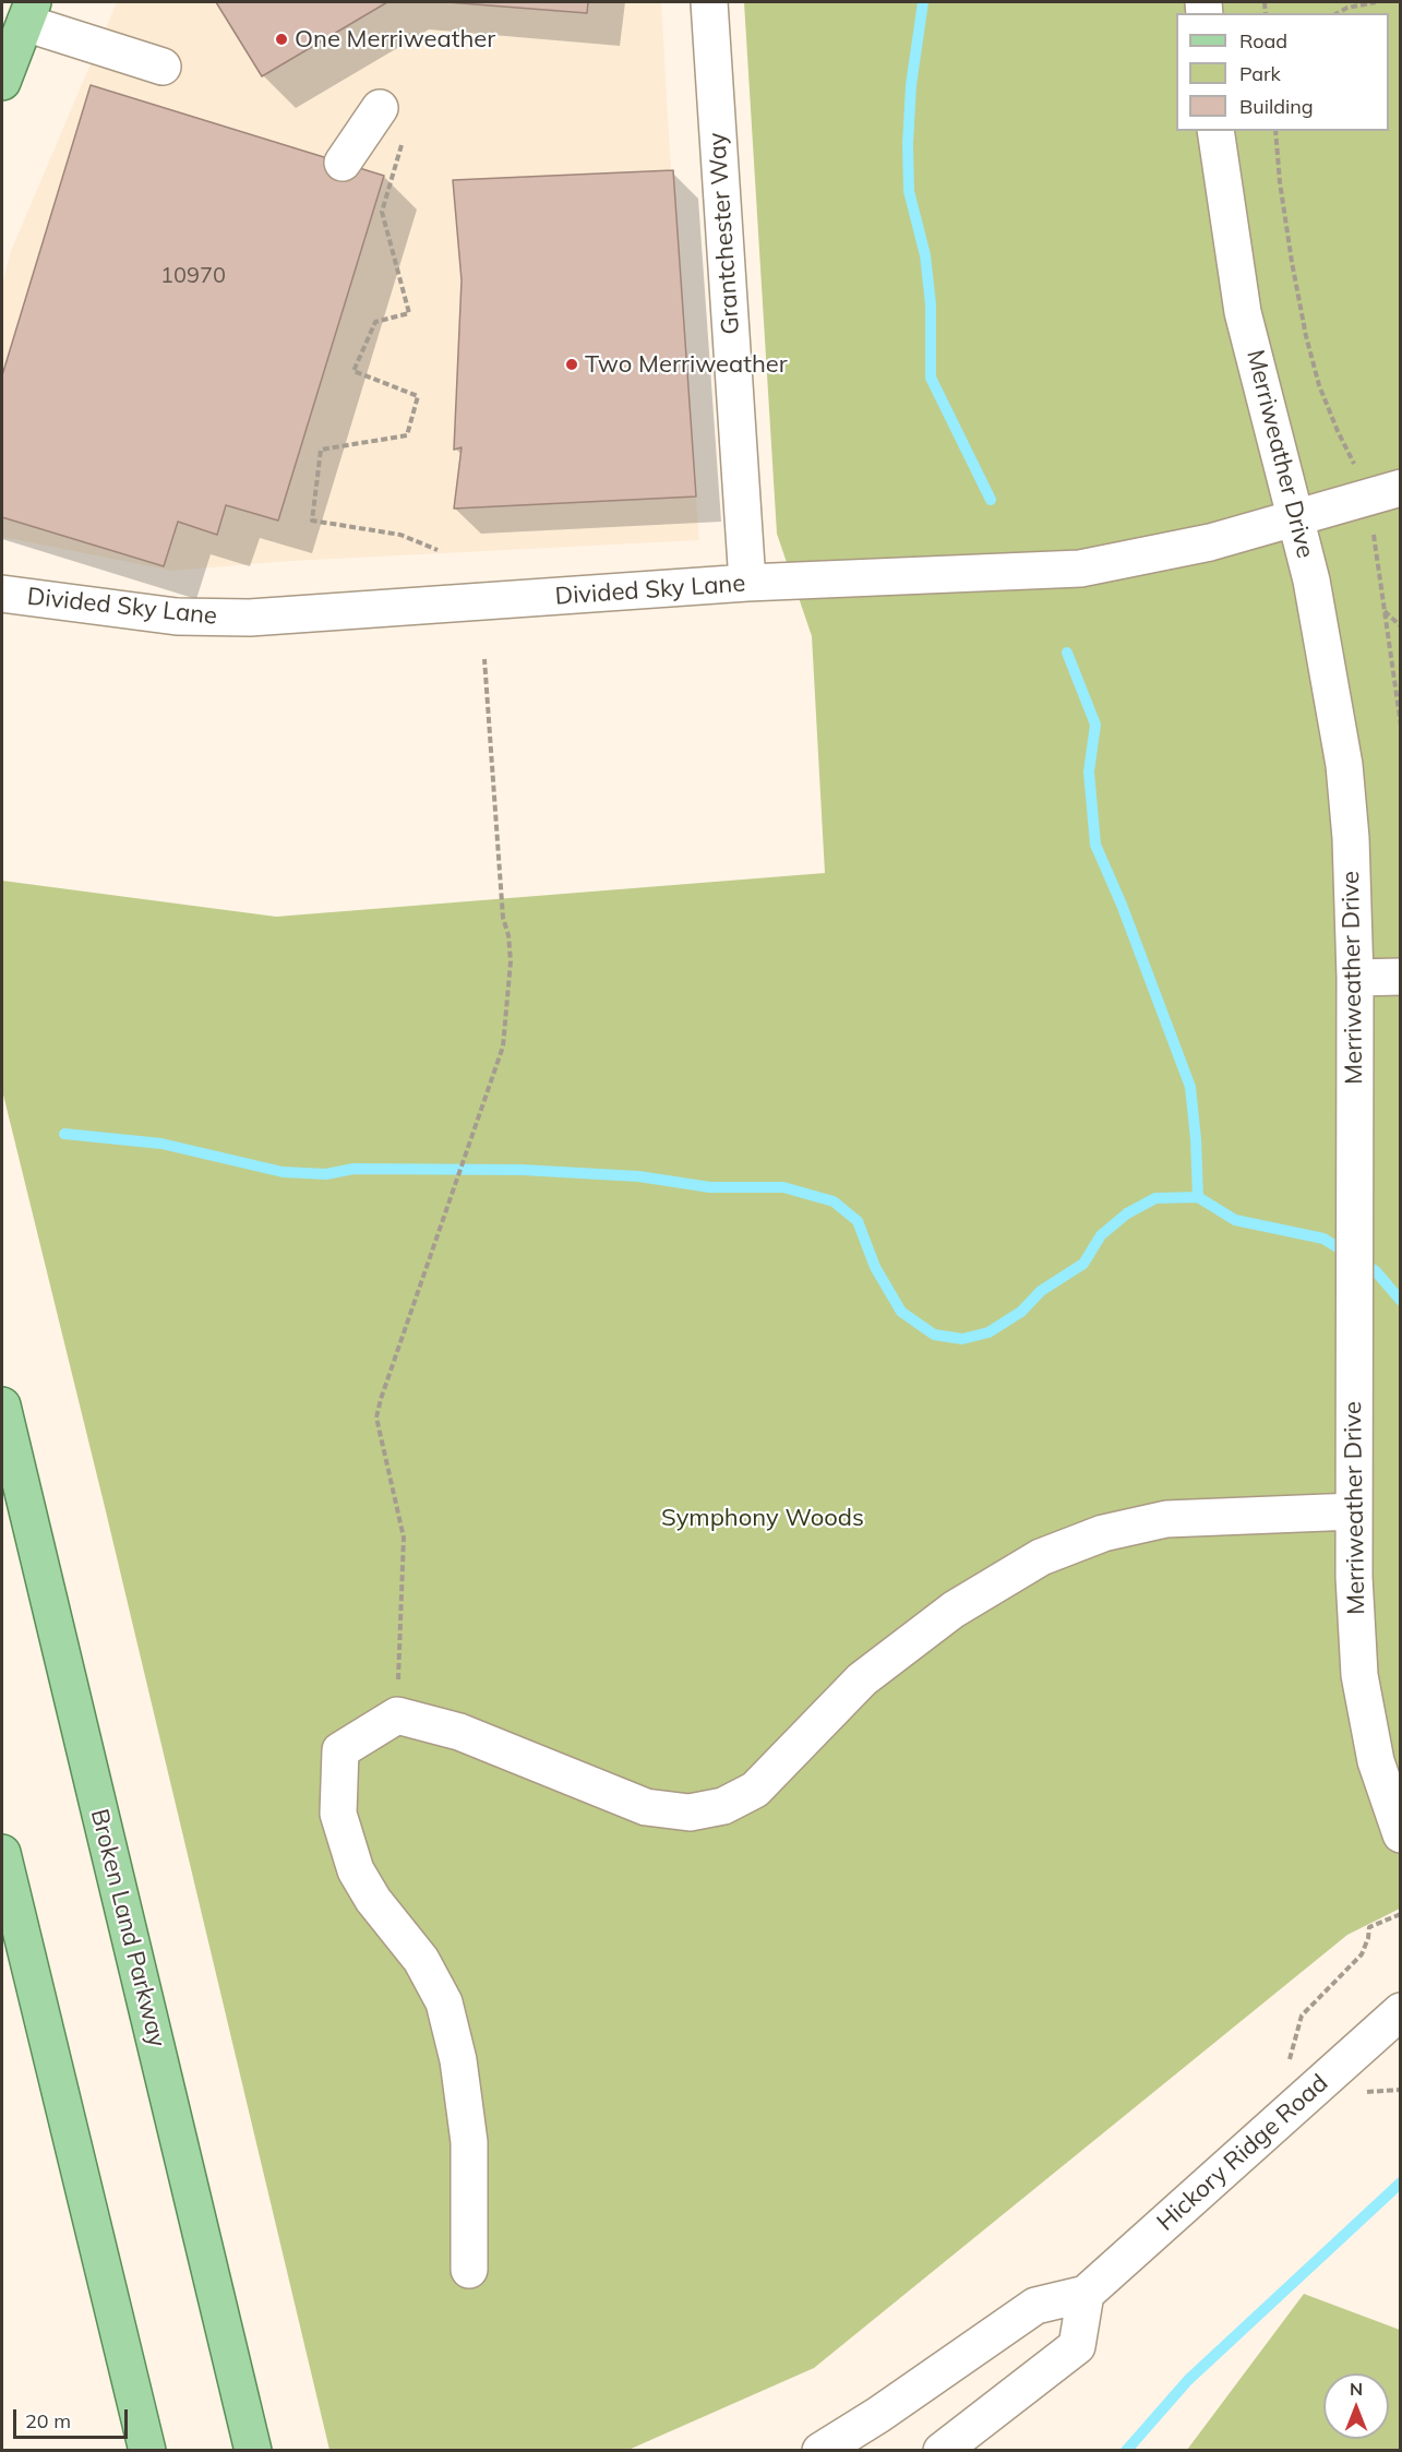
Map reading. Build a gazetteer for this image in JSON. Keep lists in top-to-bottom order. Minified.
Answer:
{"streets":{"main road":["Broken Land Parkway"],"street":["Grantchester Way","Merriweather Drive","Divided Sky Lane","Hickory Ridge Road"]},"crossings":[["Grantchester Way","Divided Sky Lane"],["Merriweather Drive","Divided Sky Lane"]],"parks":["Symphony Woods"],"places":["One Merriweather","Two Merriweather"],"house_numbers":["10970"],"legend":["Road","Park","Building"],"scale_bar":"20 m","north":"top"}
